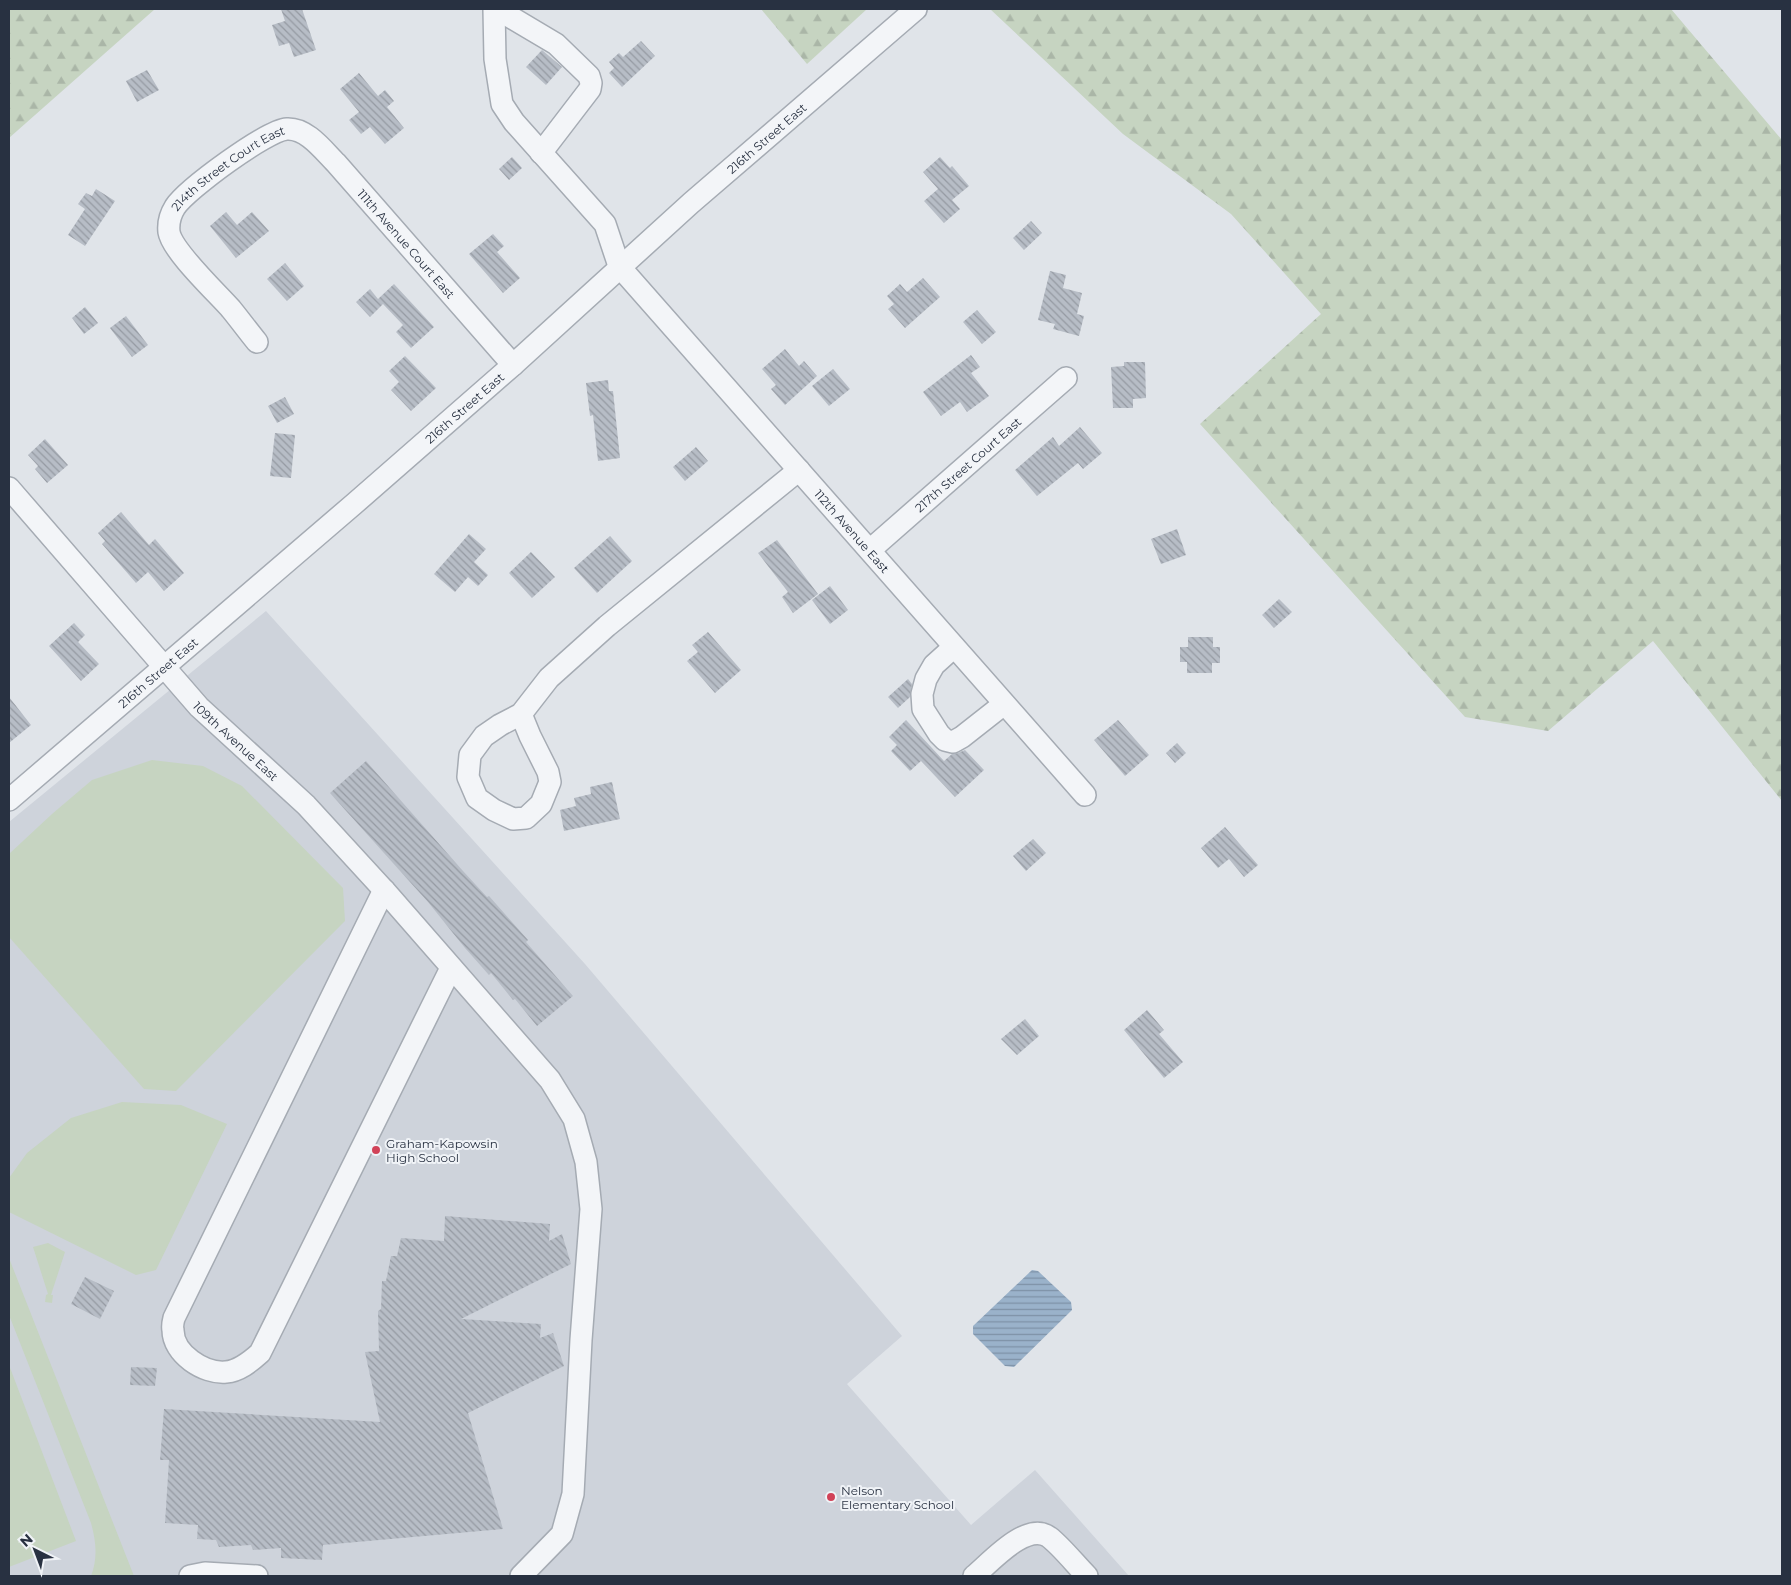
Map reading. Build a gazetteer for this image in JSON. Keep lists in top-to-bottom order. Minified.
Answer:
{"streets":{"street":["216th Street East","214th Street Court East","111th Avenue Court East","217th Street Court East","112th Avenue East","109th Avenue East"]},"crossings":[["216th Street East","111th Avenue Court East"],["216th Street East","112th Avenue East"],["216th Street East","109th Avenue East"],["214th Street Court East","111th Avenue Court East"],["217th Street Court East","112th Avenue East"]],"places":["Graham-Kapowsin High School","Nelson Elementary School"],"north":"top left"}
